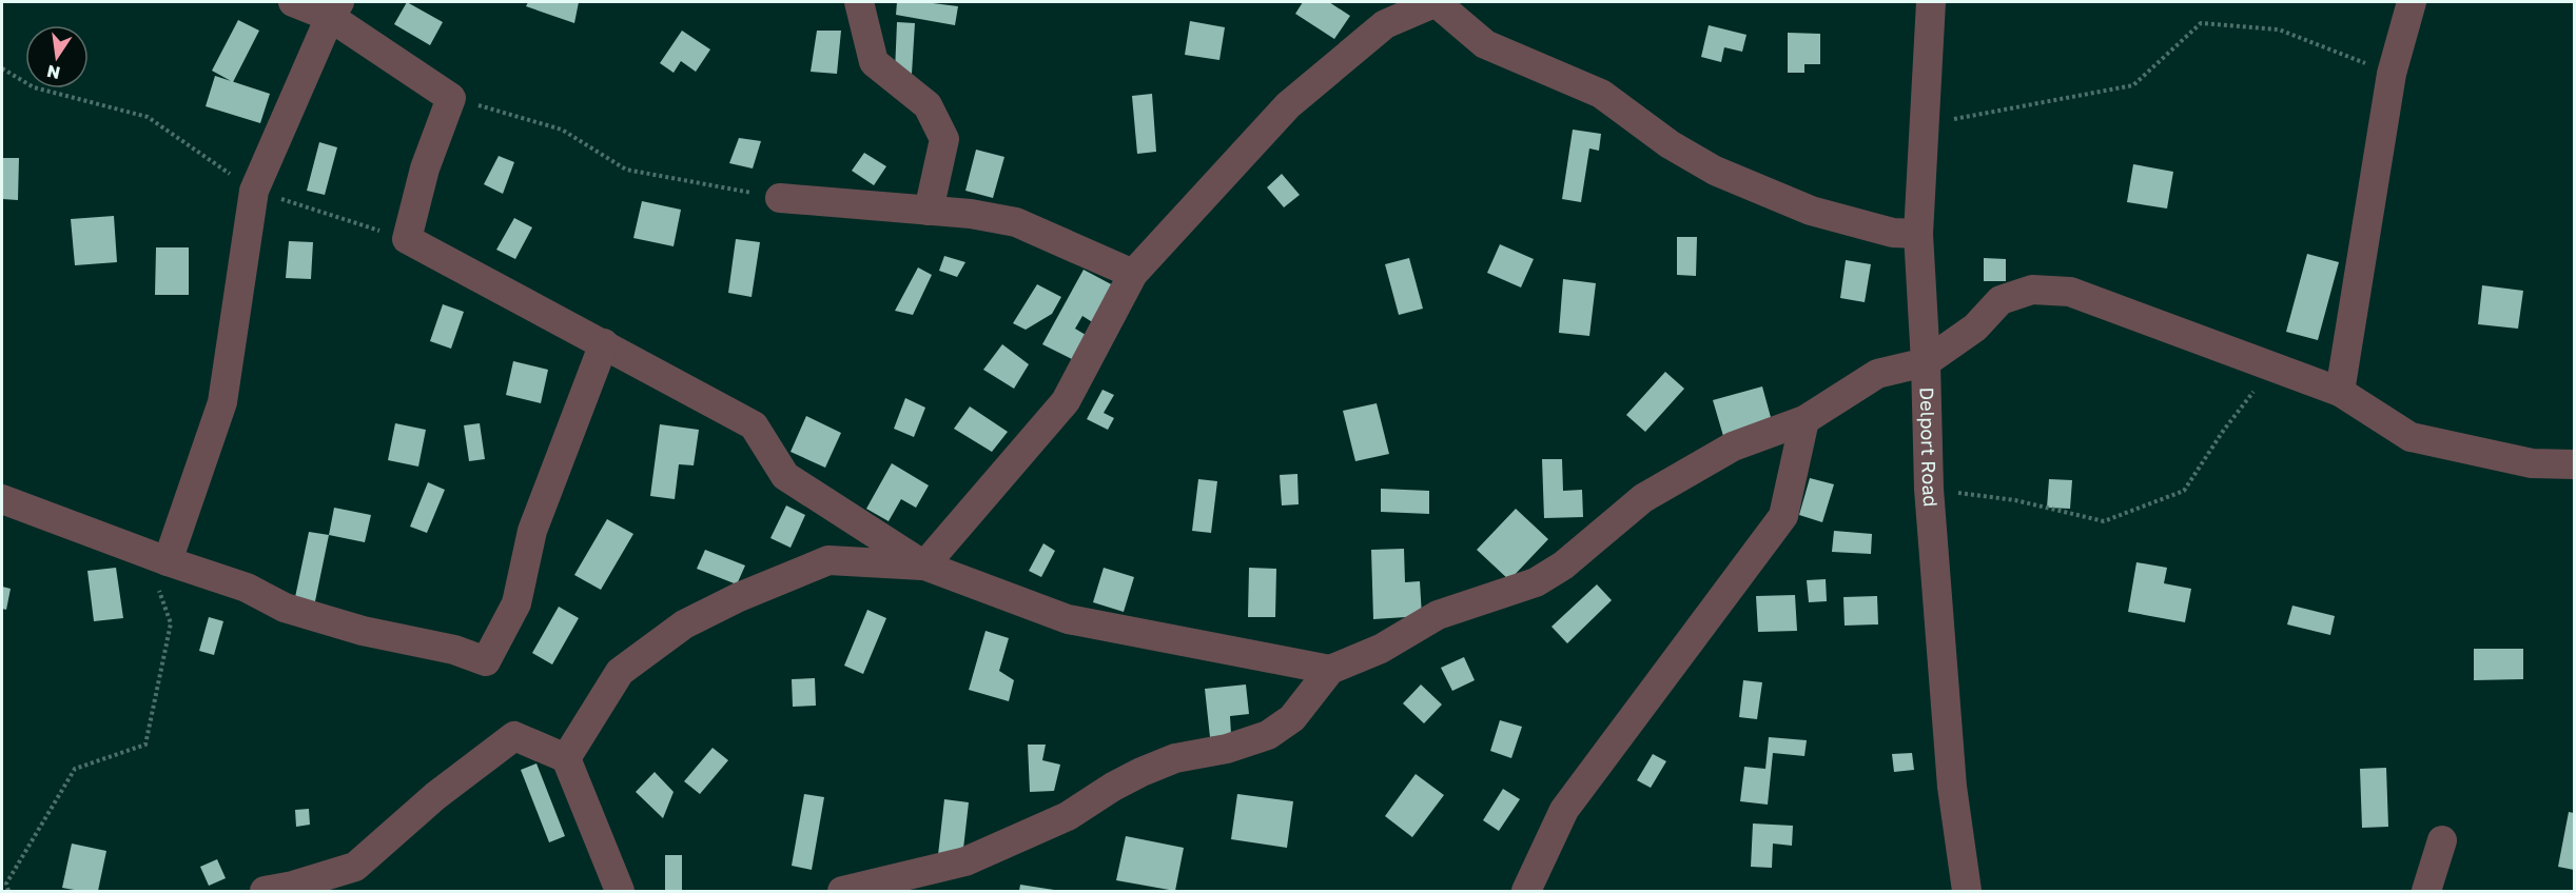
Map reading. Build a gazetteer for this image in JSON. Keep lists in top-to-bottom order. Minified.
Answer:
{"streets":{"street":["Delport Road"]},"north":"bottom"}
